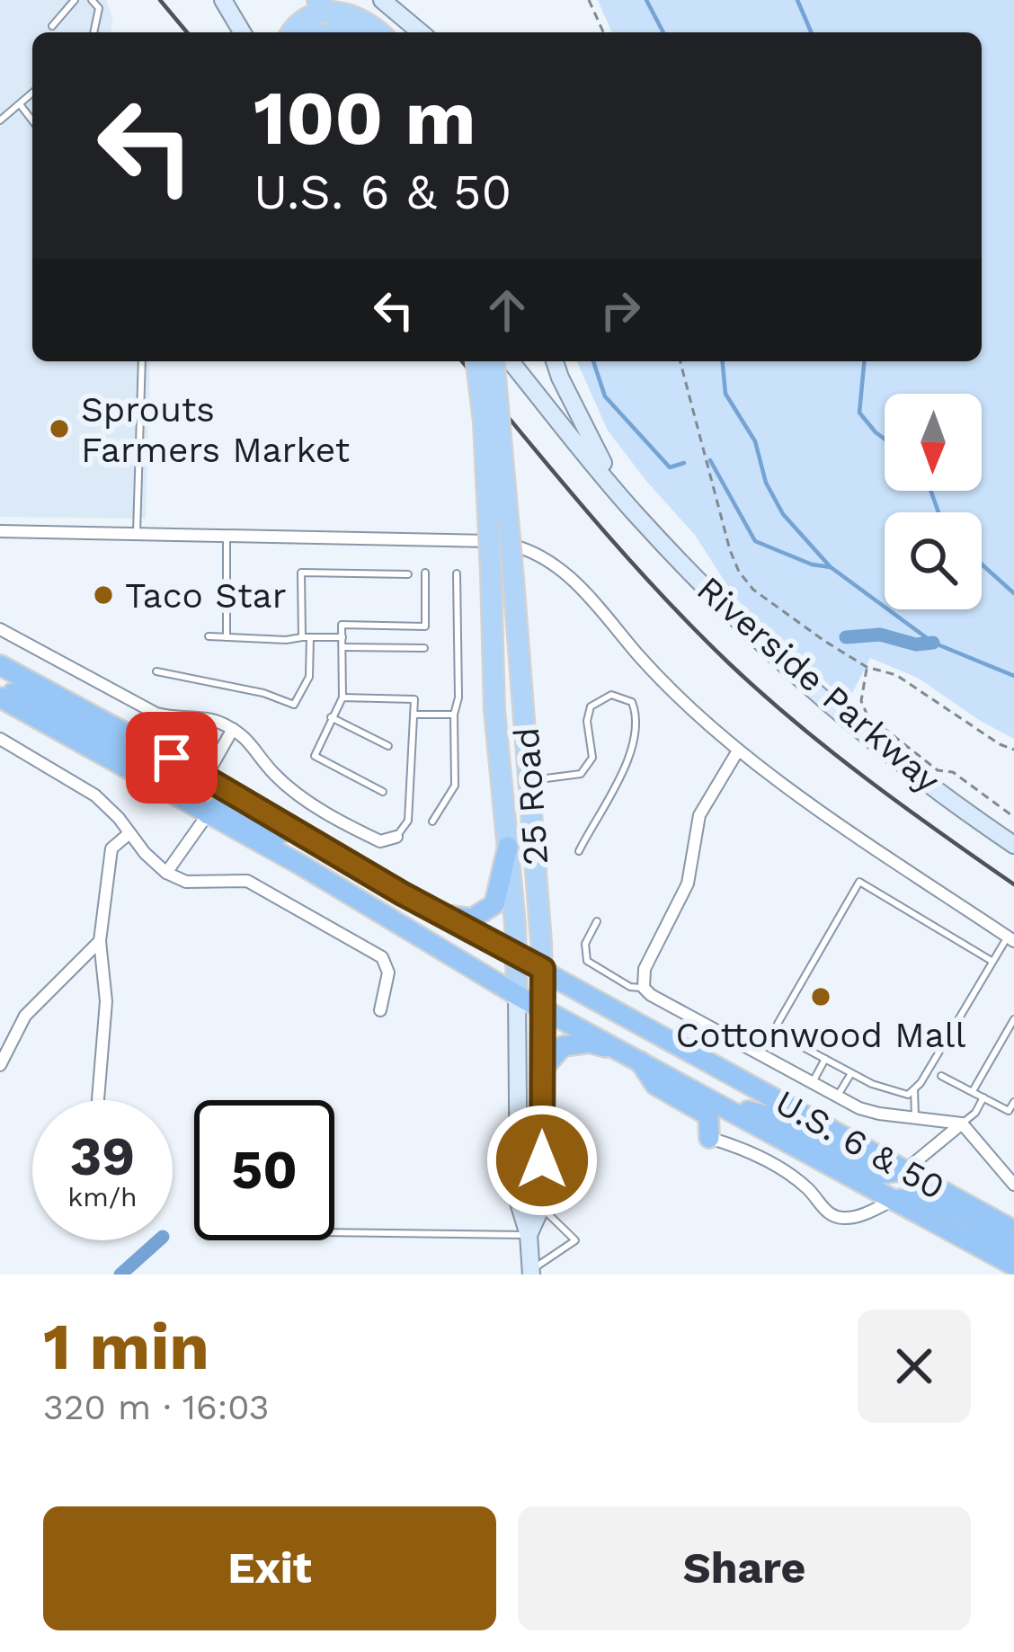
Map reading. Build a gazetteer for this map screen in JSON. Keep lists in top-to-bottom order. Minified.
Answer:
{"streets":{"highway":["U.S. 6 & 50"],"main road":["Riverside Parkway","25 Road"]},"crossings":[["25 Road","U.S. 6 & 50"]],"places":["Sprouts Farmers Market","Taco Star","Cottonwood Mall"],"north":"bottom","page":{"turn":["100 m","U.S. 6 & 50"],"speed":"39 km/h","limit":"50","heading":["1 min","320 m · 16:03"],"buttons":["Exit","Share"]}}
